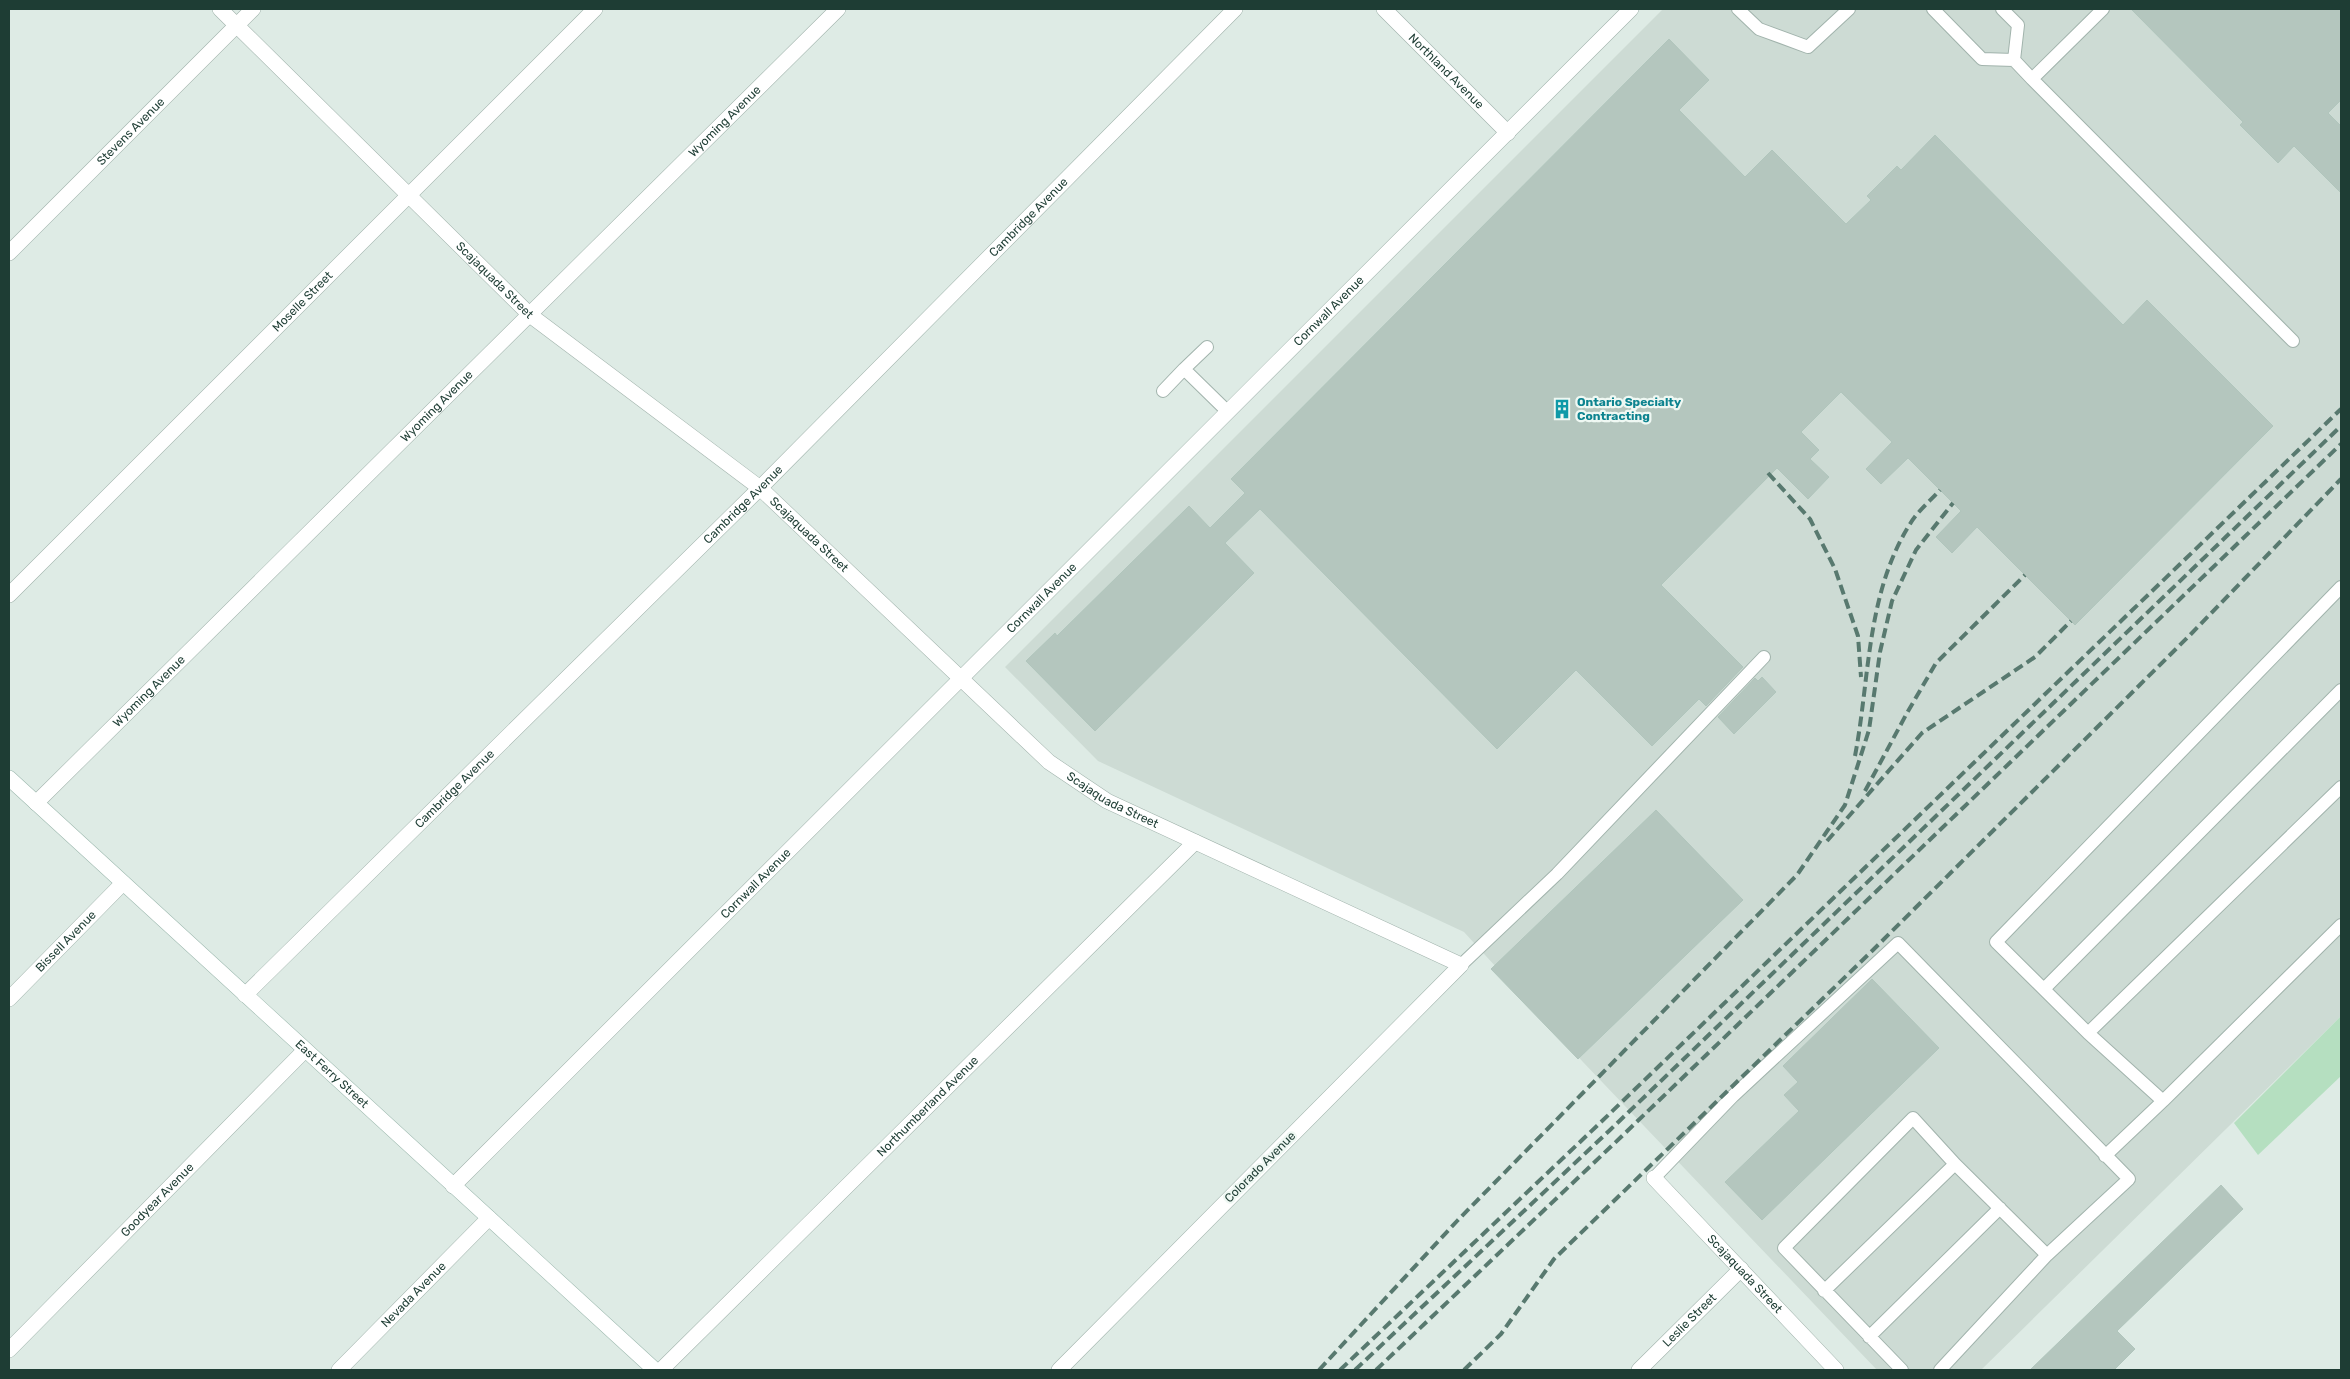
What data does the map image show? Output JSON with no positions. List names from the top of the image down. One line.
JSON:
{"streets":{"street":["Northland Avenue","Wyoming Avenue","Stevens Avenue","Cambridge Avenue","Scajaquada Street","Moselle Street","Cornwall Avenue","Bissell Avenue","East Ferry Street","Northumberland Avenue","Colorado Avenue","Goodyear Avenue","Nevada Avenue","Leslie Street"]},"crossings":[["Northland Avenue","Cornwall Avenue"],["Wyoming Avenue","Scajaquada Street"],["Wyoming Avenue","East Ferry Street"],["Stevens Avenue","Scajaquada Street"],["Cambridge Avenue","Scajaquada Street"],["Cambridge Avenue","East Ferry Street"],["Scajaquada Street","Moselle Street"],["Scajaquada Street","Cornwall Avenue"],["Scajaquada Street","Northumberland Avenue"],["Scajaquada Street","Colorado Avenue"],["Scajaquada Street","Leslie Street"],["Cornwall Avenue","East Ferry Street"],["Bissell Avenue","East Ferry Street"],["East Ferry Street","Goodyear Avenue"],["East Ferry Street","Nevada Avenue"]],"places":{"building":["Ontario Specialty Contracting"]}}
